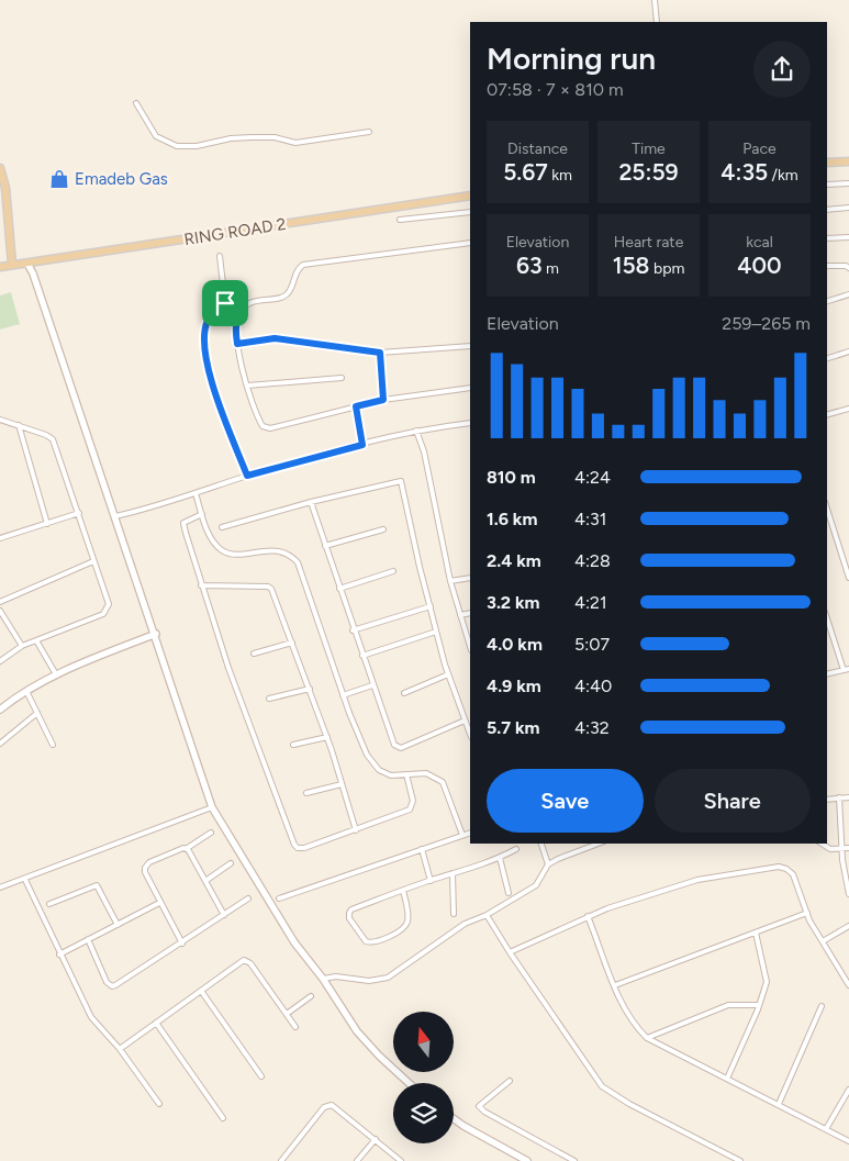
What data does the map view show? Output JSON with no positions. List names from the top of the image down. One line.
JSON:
{"streets":{"main road":["RING ROAD 2"]},"places":{"shop":["Emadeb Gas"]},"north":"top","page":{"heading":["Morning run","07:58 · 7 × 810 m"],"stats":[["Distance","5.67 km"],["Time","25:59"],["Pace","4:35 /km"],["Elevation","63 m"],["Heart rate","158 bpm"],["kcal","400"]],"chart":["Elevation","259–265 m"],"list":[{"name":"810 m","note":"4:24"},{"name":"1.6 km","note":"4:31"},{"name":"2.4 km","note":"4:28"},{"name":"3.2 km","note":"4:21"},{"name":"4.0 km","note":"5:07"},{"name":"4.9 km","note":"4:40"},{"name":"5.7 km","note":"4:32"}],"buttons":["Save","Share"]}}
